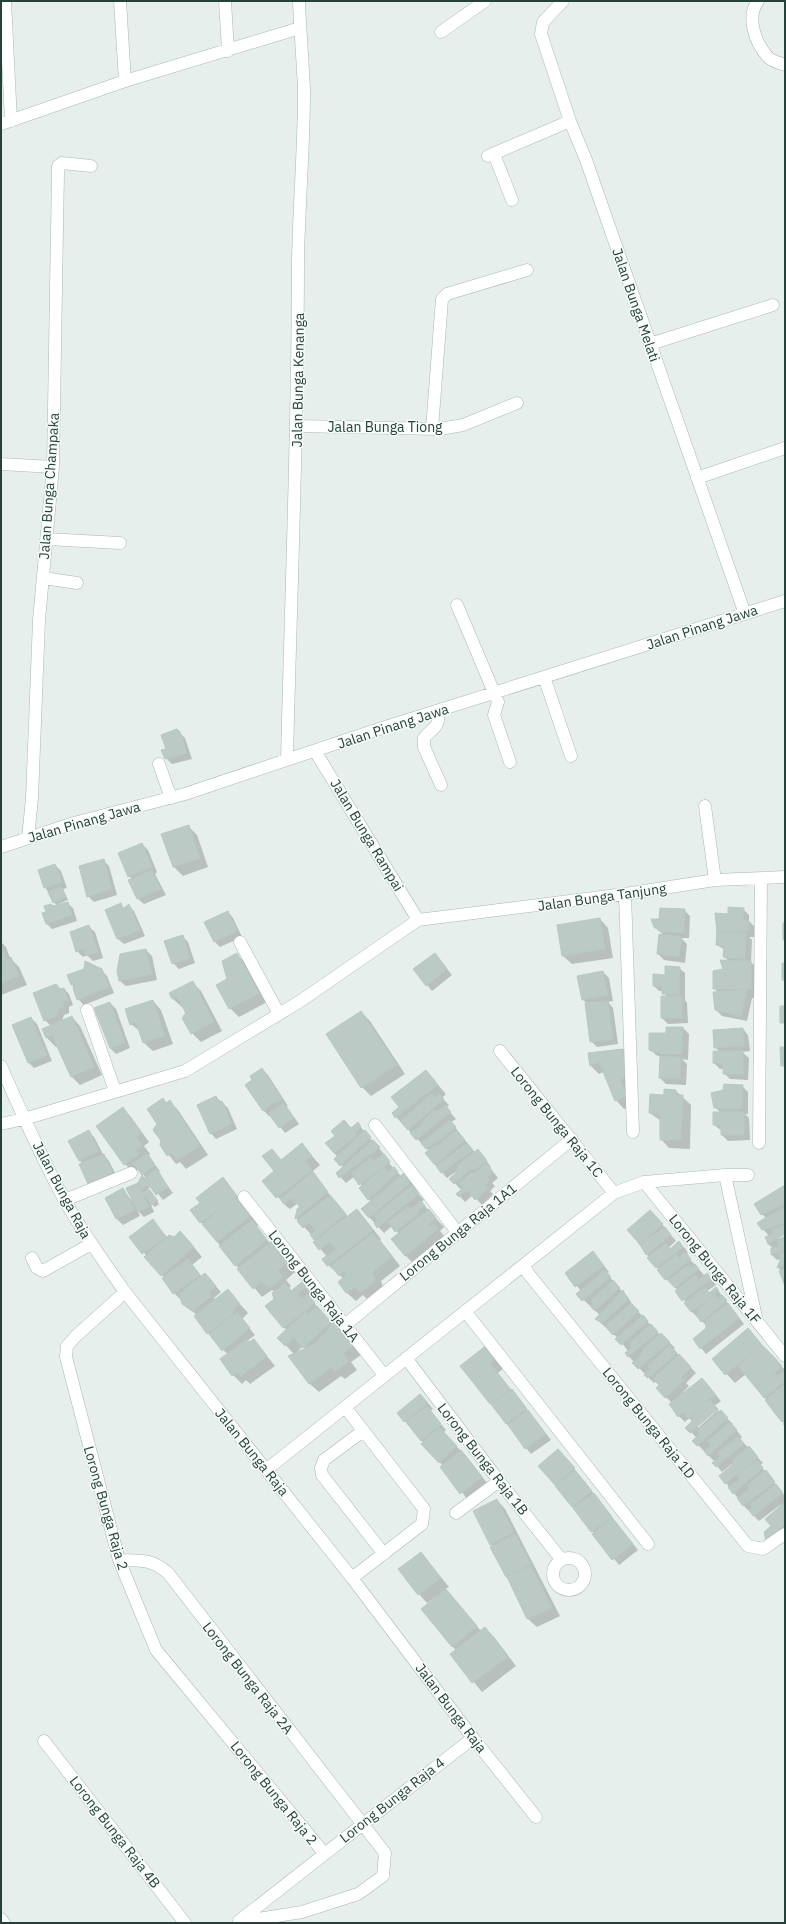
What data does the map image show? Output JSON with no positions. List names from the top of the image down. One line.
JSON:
{"streets":{"street":["Jalan Bunga Melati","Jalan Bunga Kenanga","Jalan Bunga Tiong","Jalan Bunga Champaka","Jalan Pinang Jawa","Jalan Bunga Rampai","Jalan Bunga Tanjung","Lorong Bunga Raja 1C","Jalan Bunga Raja","Lorong Bunga Raja 1A1","Lorong Bunga Raja 1F","Lorong Bunga Raja 1A","Lorong Bunga Raja 1D","Lorong Bunga Raja 1B","Lorong Bunga Raja 2","Lorong Bunga Raja 2A","Lorong Bunga Raja 4","Lorong Bunga Raja 4B"]},"crossings":[["Jalan Bunga Melati","Jalan Pinang Jawa"],["Jalan Bunga Kenanga","Jalan Bunga Tiong"],["Jalan Bunga Kenanga","Jalan Pinang Jawa"],["Jalan Bunga Champaka","Jalan Pinang Jawa"],["Jalan Pinang Jawa","Jalan Bunga Rampai"],["Jalan Bunga Rampai","Jalan Bunga Tanjung"],["Lorong Bunga Raja 1C","Lorong Bunga Raja 1A1"],["Jalan Bunga Raja","Lorong Bunga Raja 2"],["Jalan Bunga Raja","Lorong Bunga Raja 4"],["Lorong Bunga Raja 1A1","Lorong Bunga Raja 1A"],["Lorong Bunga Raja 2","Lorong Bunga Raja 2A"],["Lorong Bunga Raja 2","Lorong Bunga Raja 4"],["Lorong Bunga Raja 2A","Lorong Bunga Raja 4"]]}
